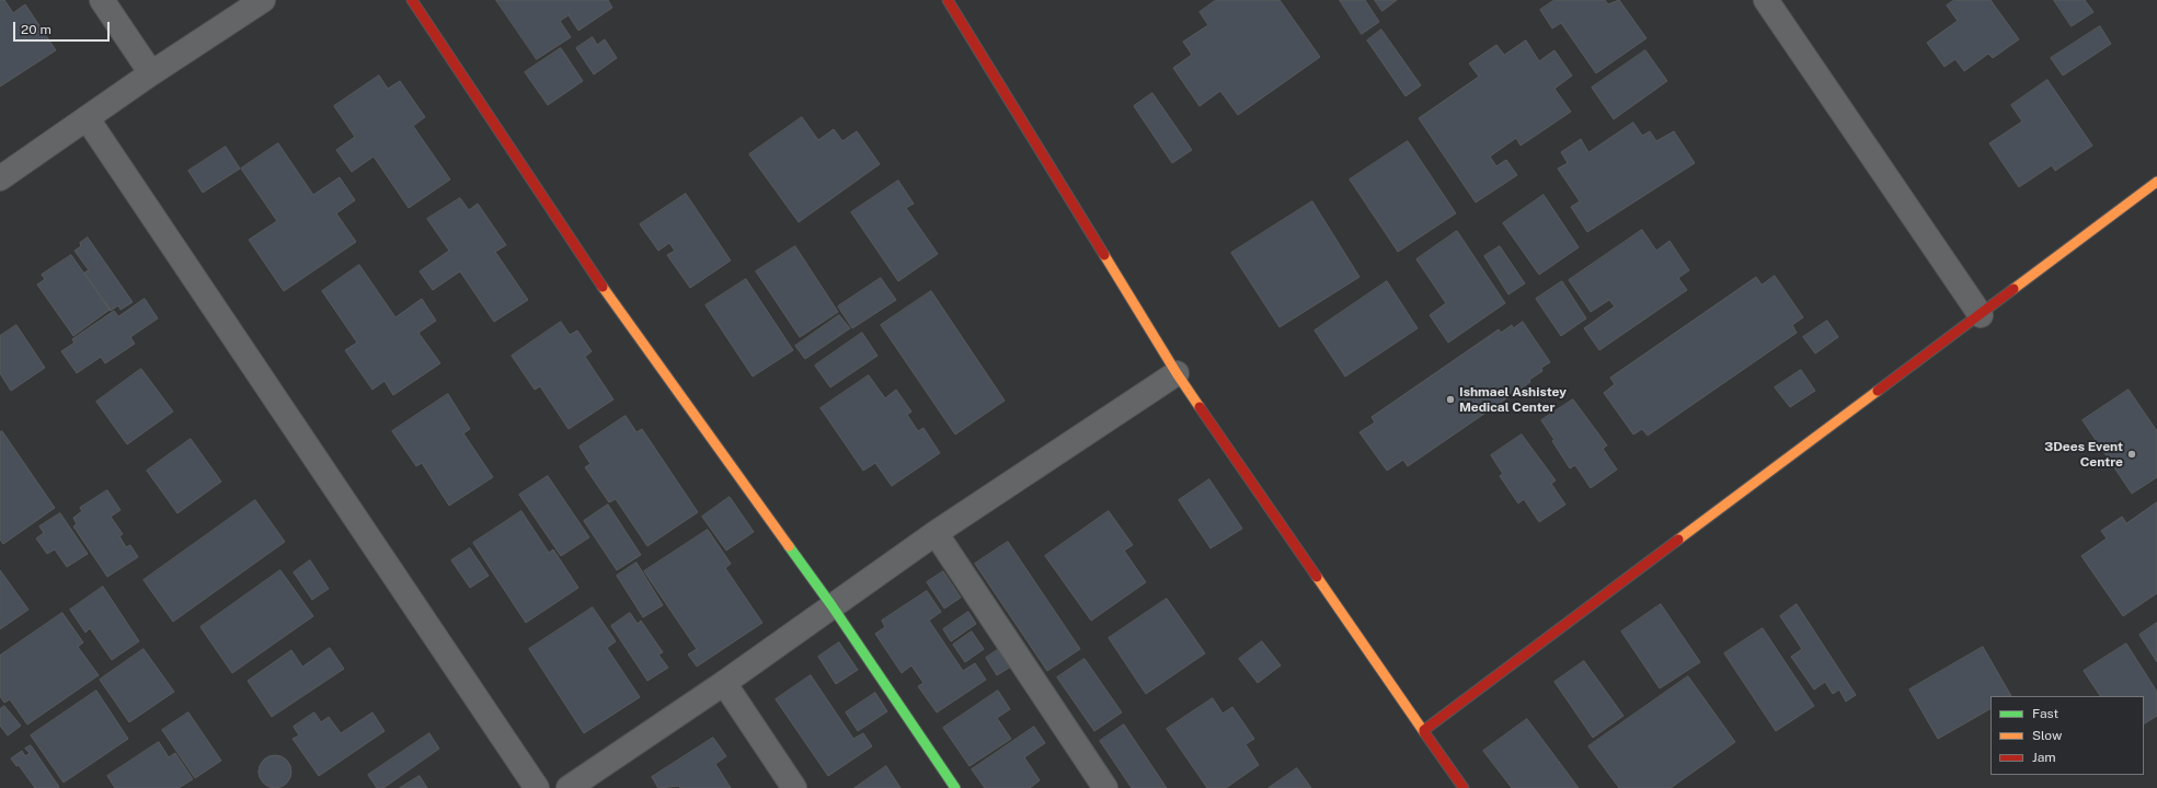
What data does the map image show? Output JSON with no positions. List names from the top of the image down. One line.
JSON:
{"places":["Ishmael Ashistey Medical Center","3Dees Event Centre"],"legend":["Fast","Slow","Jam"],"scale_bar":"20 m"}
